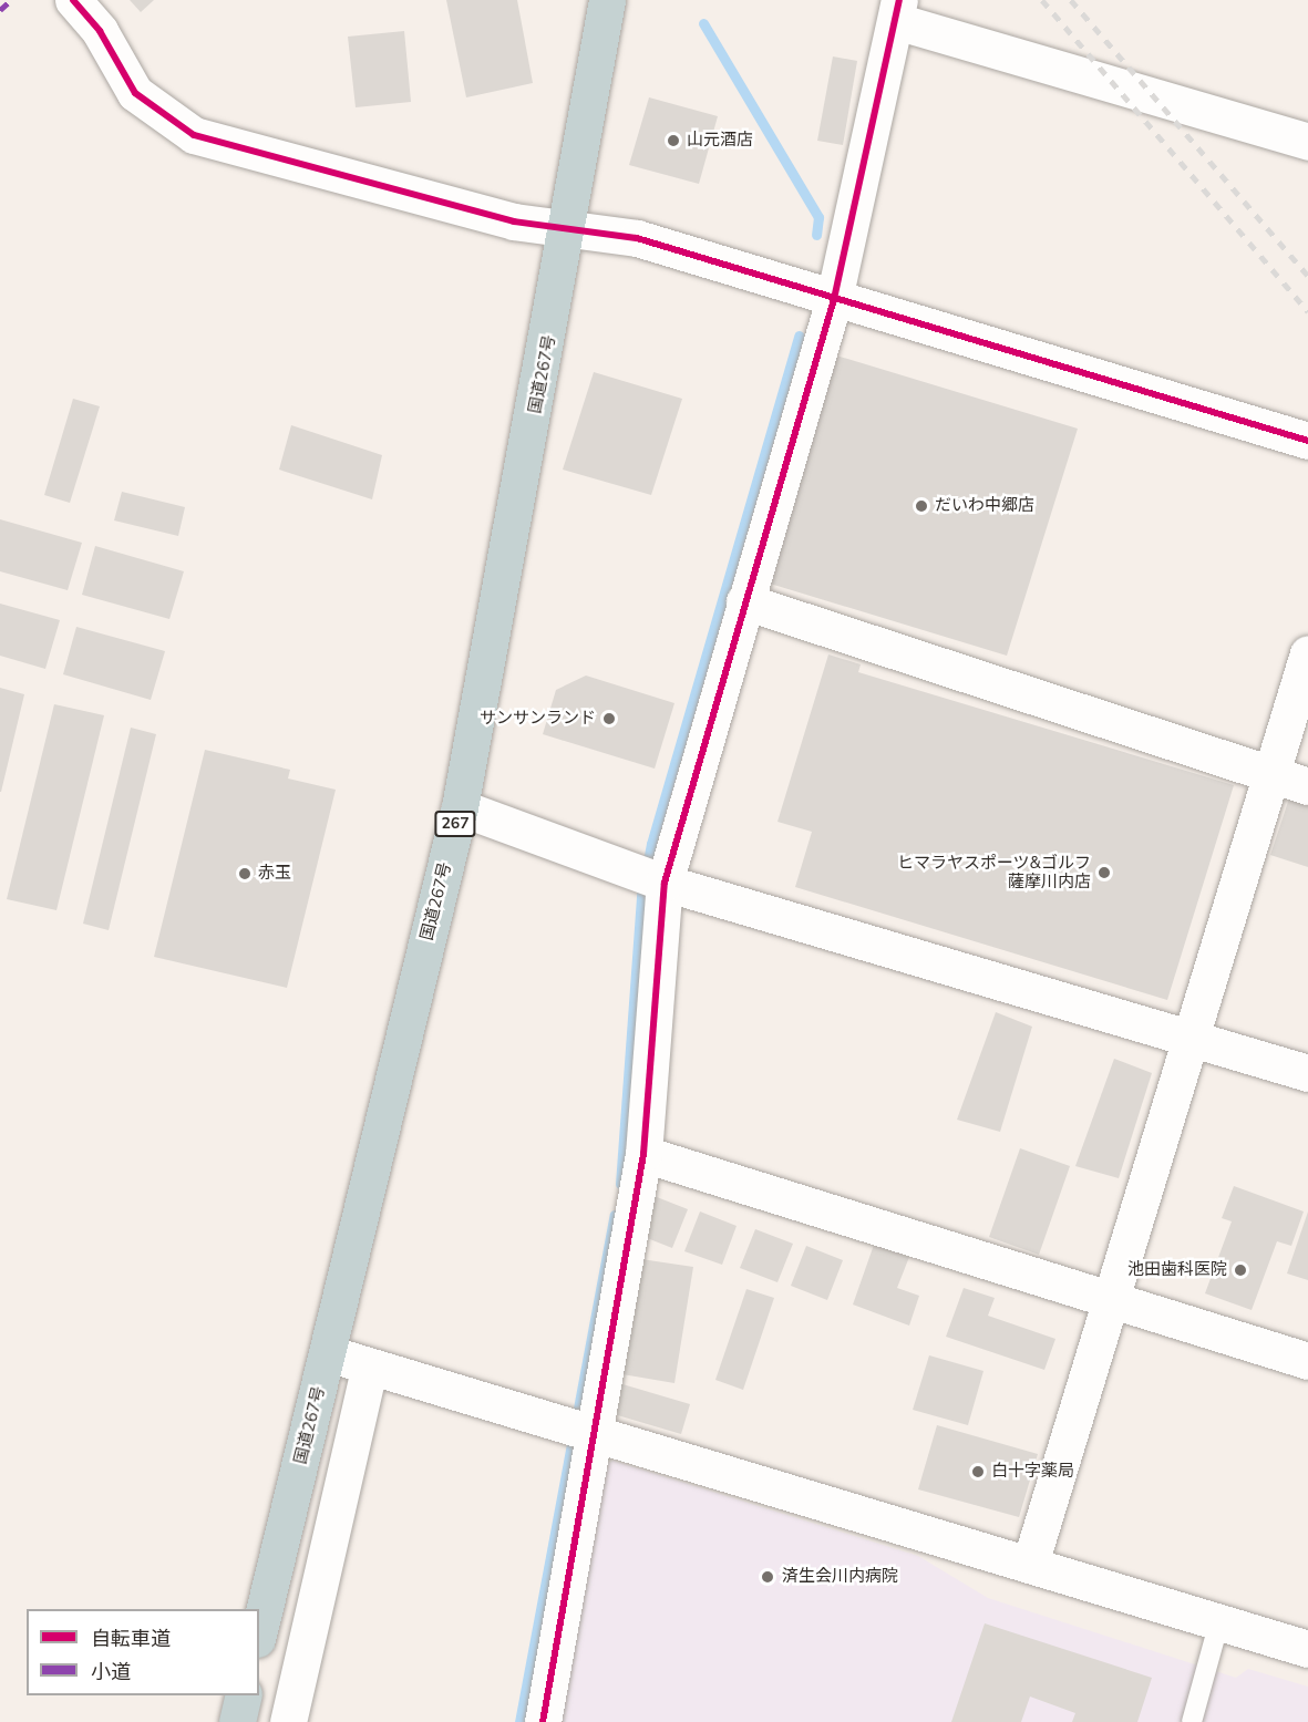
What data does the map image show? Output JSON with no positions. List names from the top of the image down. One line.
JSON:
{"streets":{"highway":["国道267号","267"]},"places":["山元酒店","だいわ中郷店","サンサンランド","ヒマラヤスポーツ&ゴルフ 薩摩川内店","赤玉","池田歯科医院","白十字薬局","済生会川内病院"],"legend":["自転車道","小道"]}
